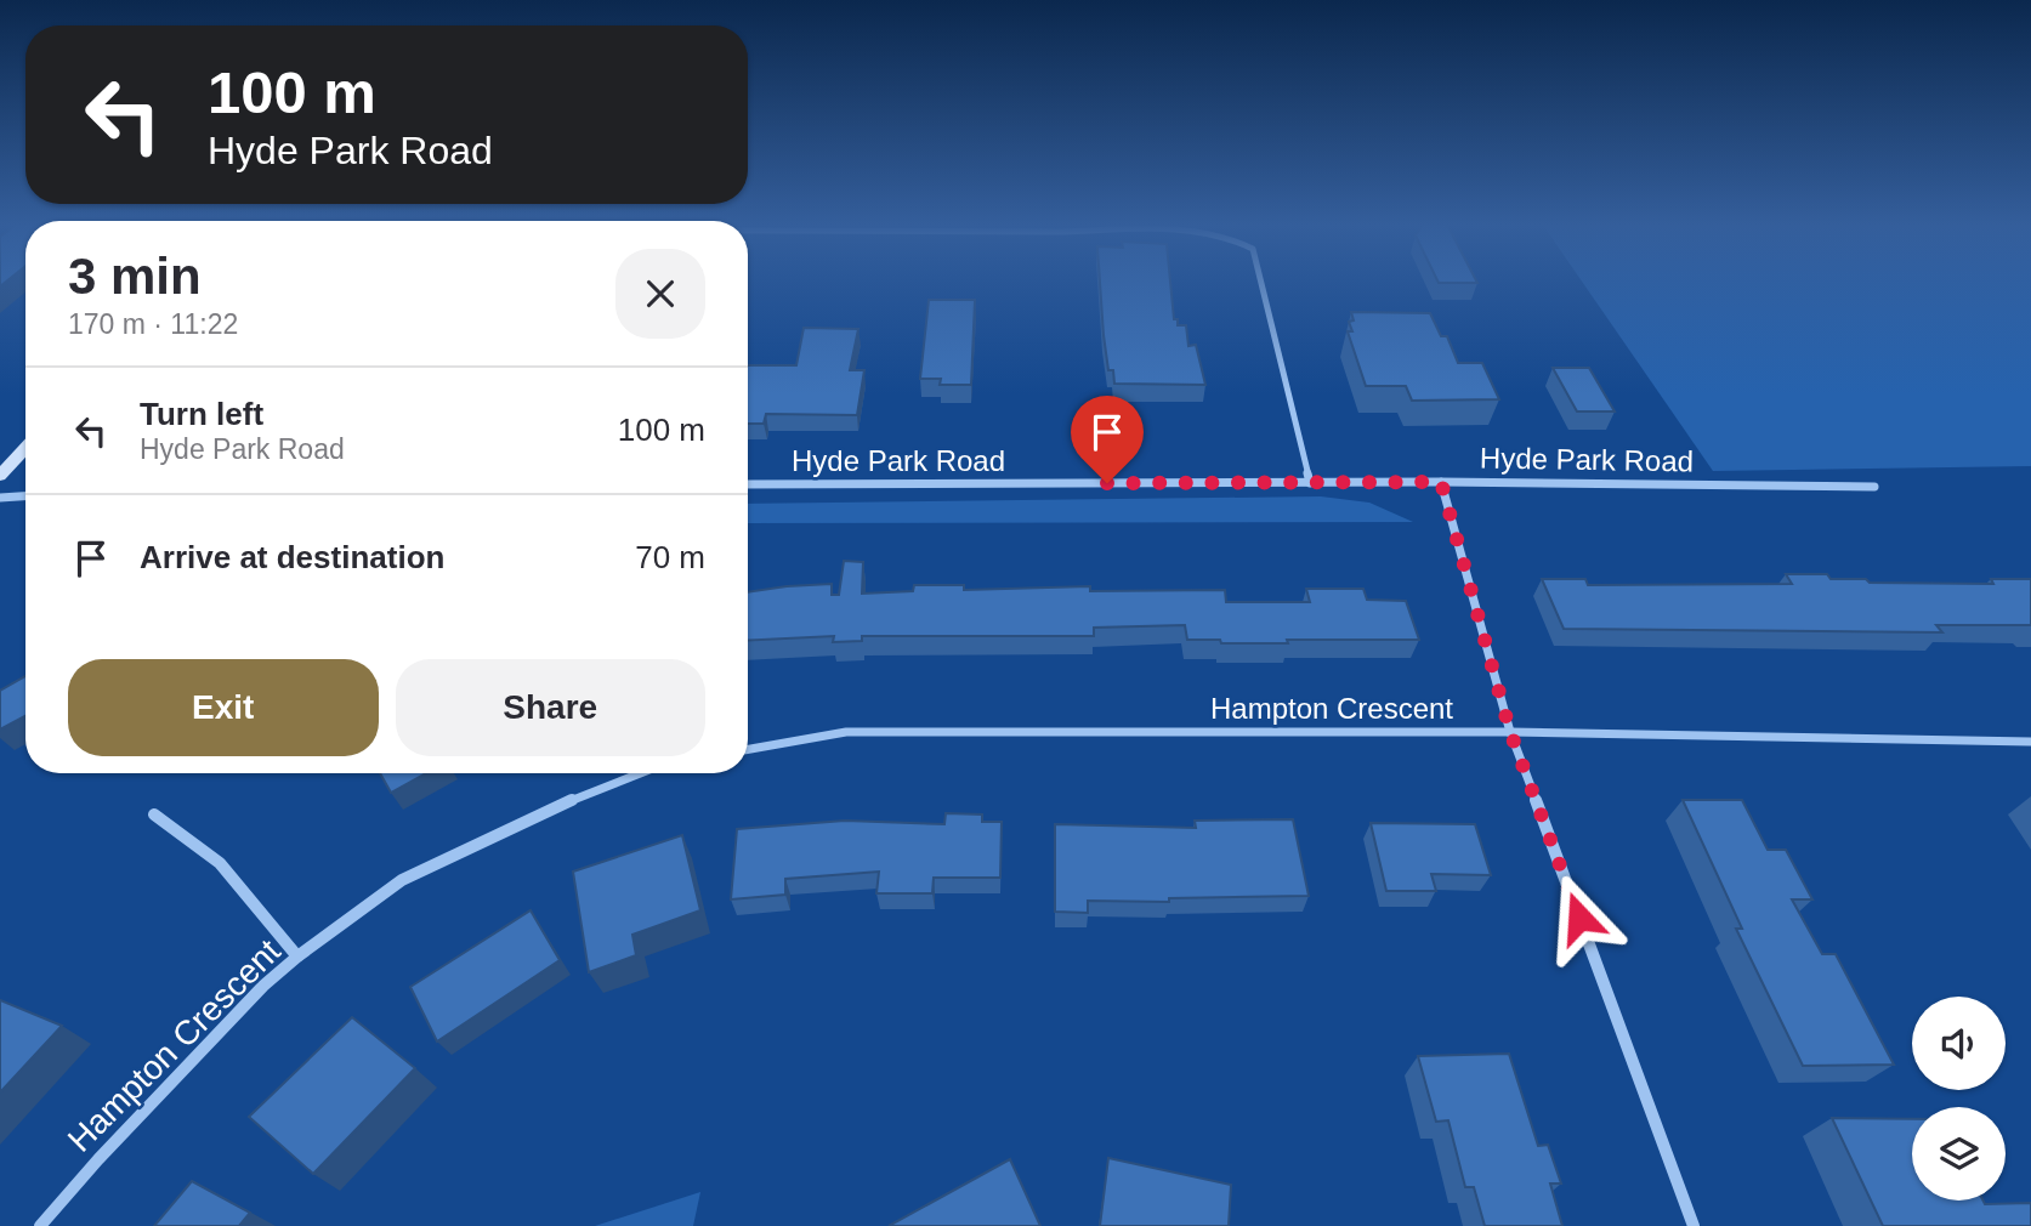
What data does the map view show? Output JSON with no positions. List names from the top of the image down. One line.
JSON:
{"streets":{"street":["Hyde Park Road","Hampton Crescent"]},"page":{"turn":["100 m","Hyde Park Road"],"heading":["3 min","170 m · 11:22"],"list":[{"name":"Turn left","note":"Hyde Park Road","value":"100 m"},{"name":"Arrive at destination","value":"70 m"}],"buttons":["Exit","Share"]}}
